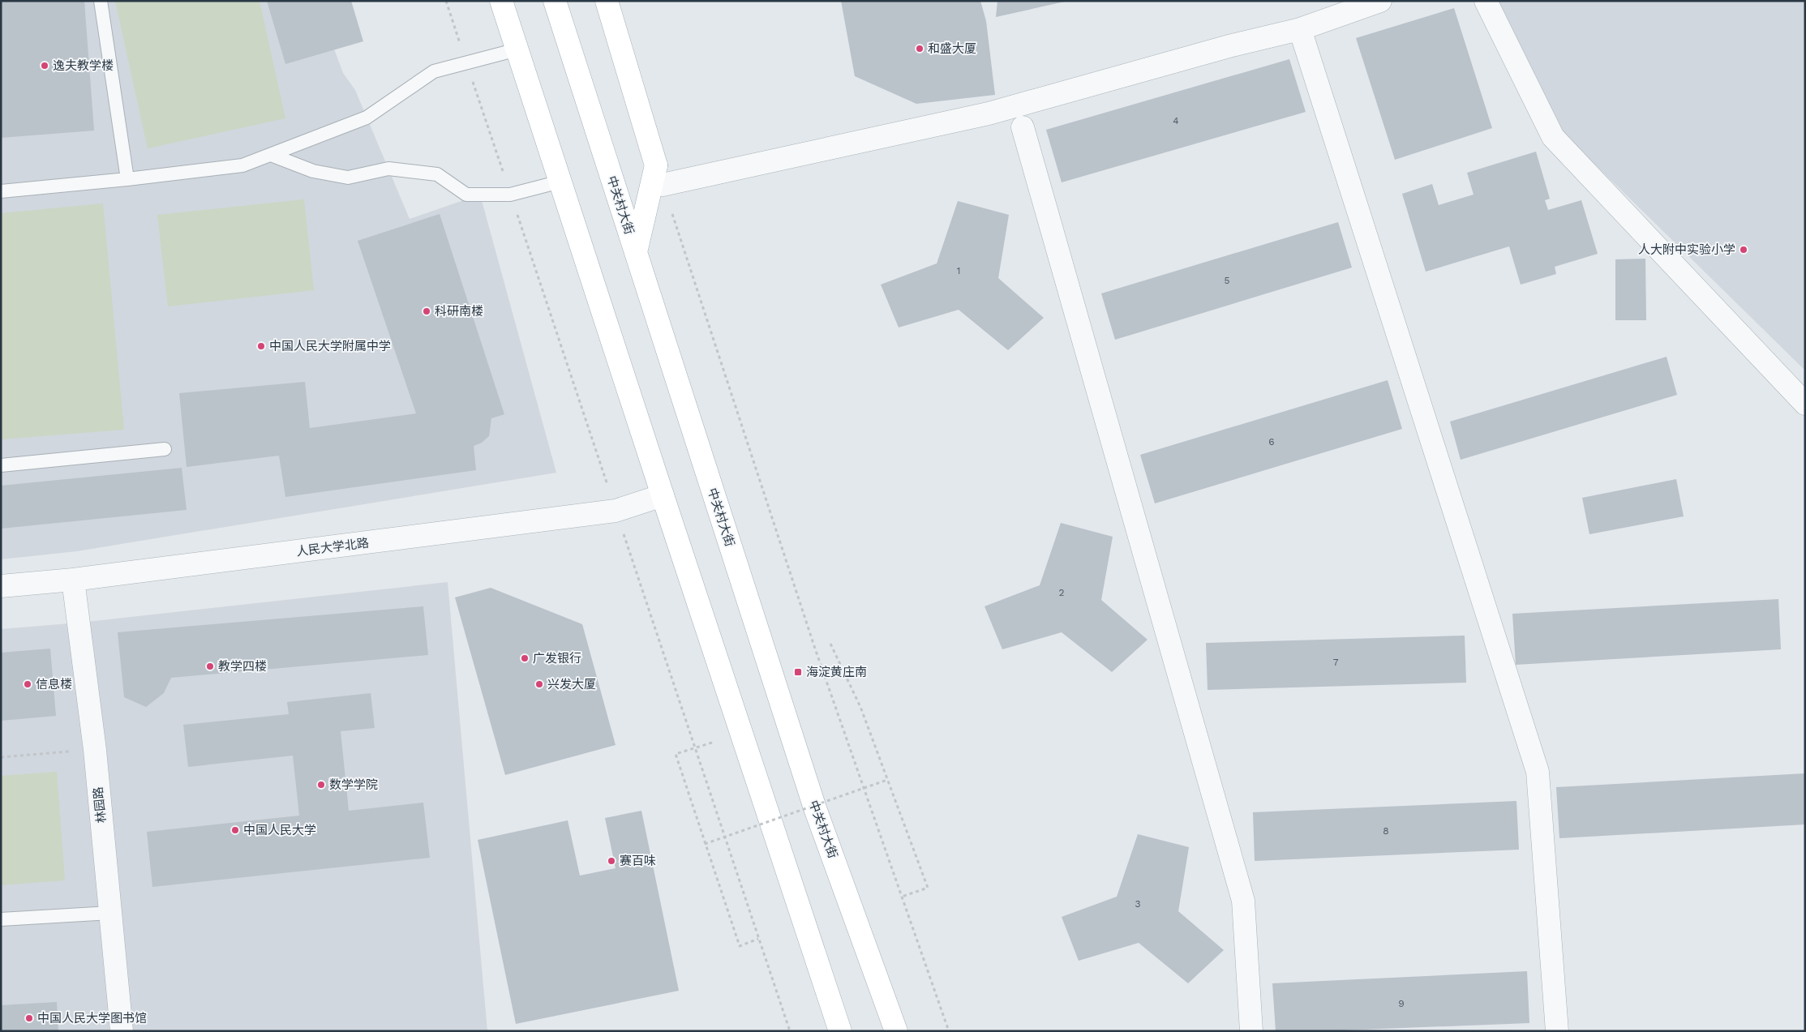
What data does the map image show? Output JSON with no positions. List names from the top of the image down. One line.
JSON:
{"streets":{"main road":["中关村大街"],"street":["人民大学北路","林园路"]},"crossings":[["人民大学北路","林园路"]],"places":{"other":["和盛大厦","逸夫教学楼","人大附中实验小学","科研南楼","中国人民大学附属中学","广发银行","教学四楼","信息楼","兴发大厦","数学学院","中国人民大学","赛百味","中国人民大学图书馆"],"transit":["海淀黄庄南"]},"house_numbers":["4","1","5","6","2","7","8","3","9"]}
